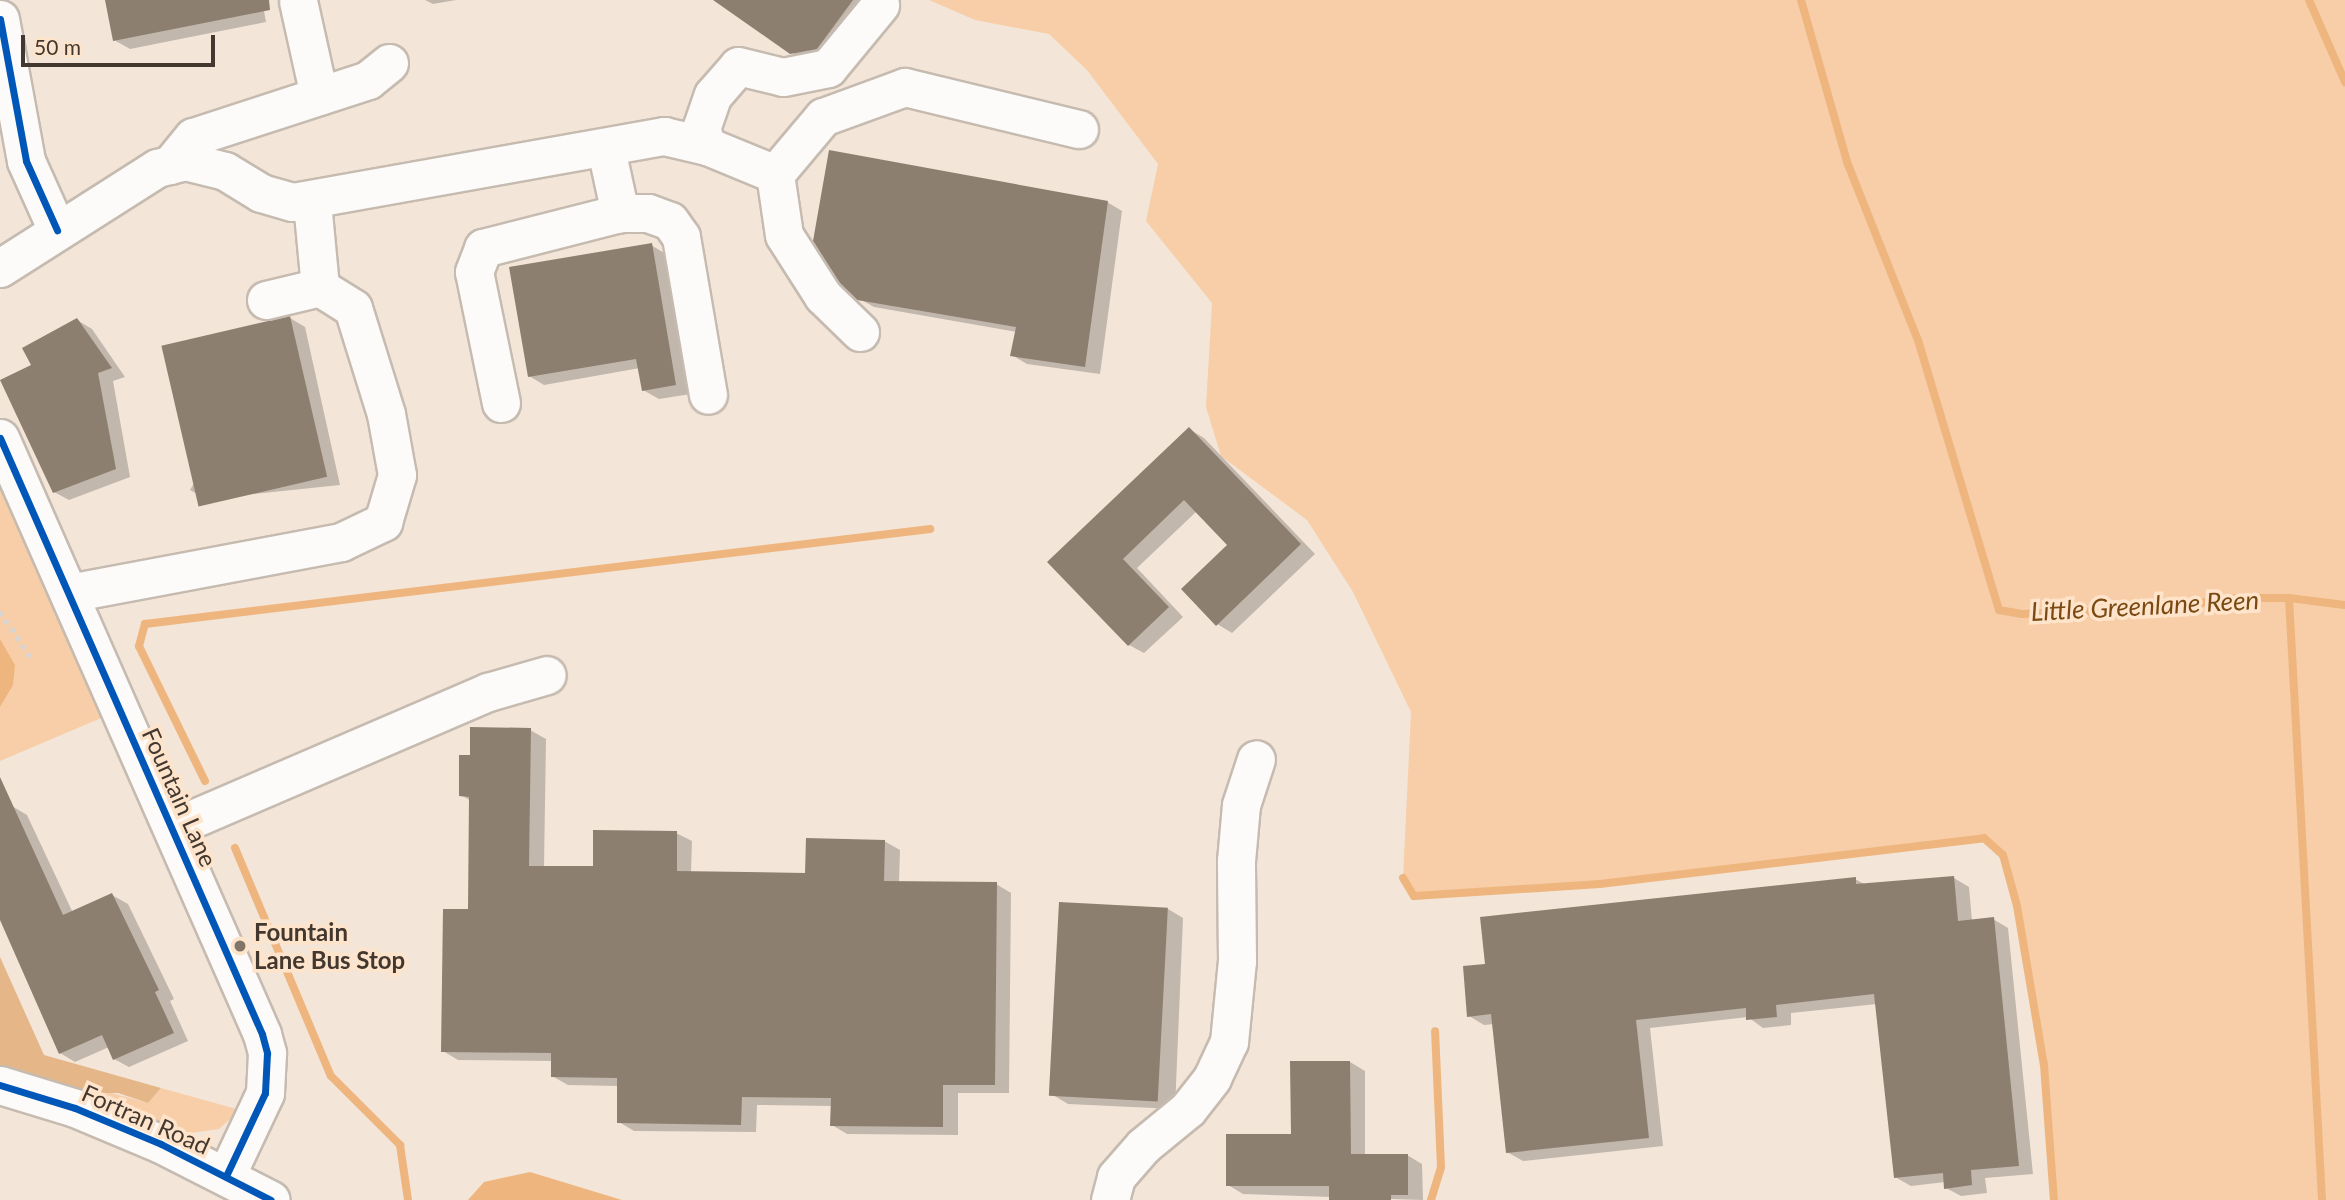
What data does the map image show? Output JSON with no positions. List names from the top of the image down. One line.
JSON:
{"streets":{"street":["Fountain Lane","Fortran Road"]},"crossings":[["Fountain Lane","Fortran Road"]],"water":["Little Greenlane Reen"],"places":["Fountain Lane Bus Stop"],"scale_bar":"50 m"}
